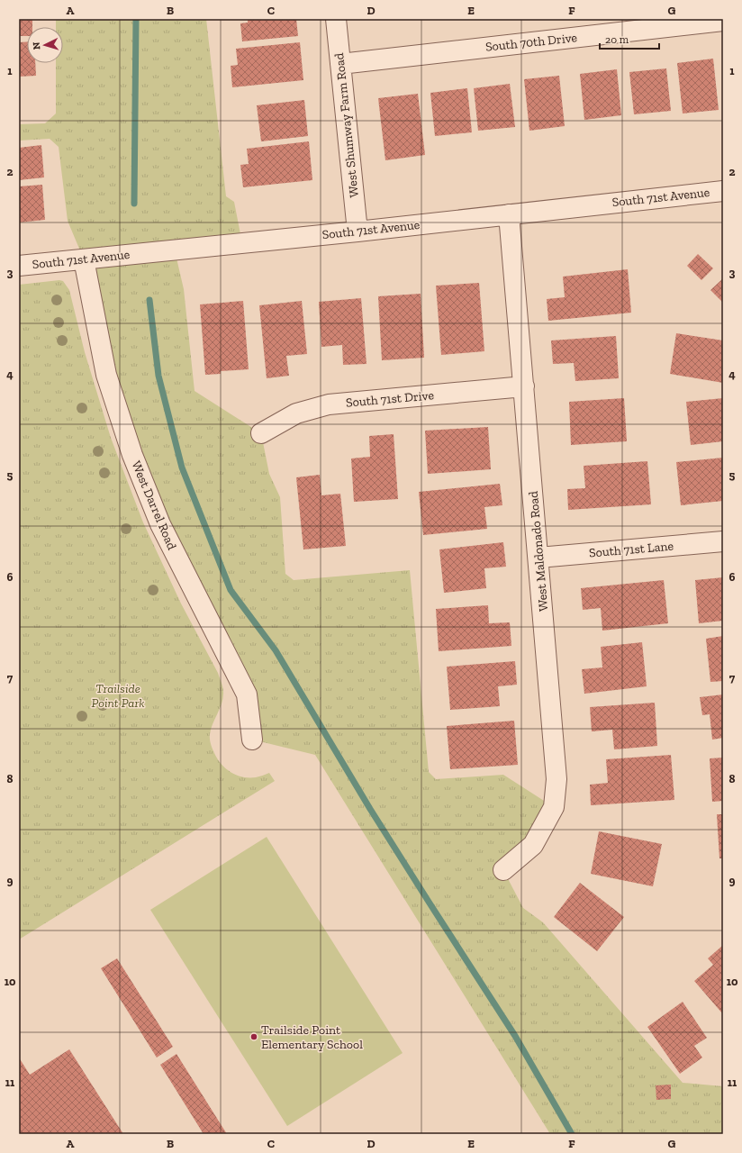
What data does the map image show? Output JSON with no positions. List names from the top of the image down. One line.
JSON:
{"streets":{"street":["South 70th Drive","West Shumway Farm Road","South 71st Avenue","South 71st Drive","West Darrel Road","South 71st Lane","West Maldonado Road"]},"crossings":[["South 70th Drive","West Shumway Farm Road"],["West Shumway Farm Road","South 71st Avenue"],["South 71st Avenue","West Darrel Road"],["South 71st Avenue","West Maldonado Road"],["South 71st Drive","West Maldonado Road"],["South 71st Lane","West Maldonado Road"]],"parks":["Trailside Point Park"],"places":["Trailside Point Elementary School"],"scale_bar":"20 m","north":"left","grid":{"columns":["A","B","C","D","E","F","G"],"rows":["1","2","3","4","5","6","7","8","9","10","11"]}}
